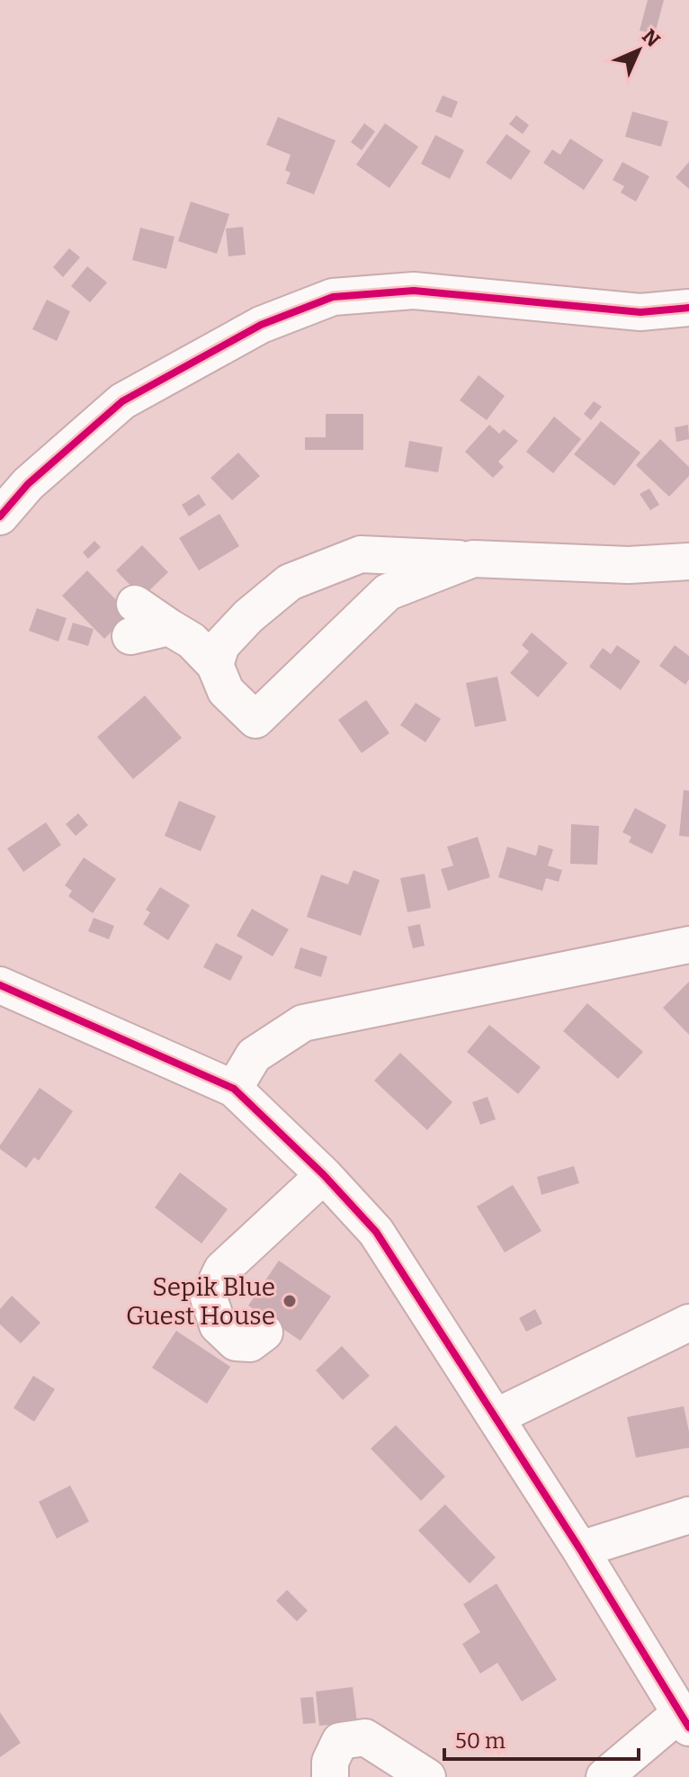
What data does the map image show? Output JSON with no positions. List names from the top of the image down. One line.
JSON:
{"places":["Sepik Blue Guest House"],"scale_bar":"50 m","north":"top right"}
